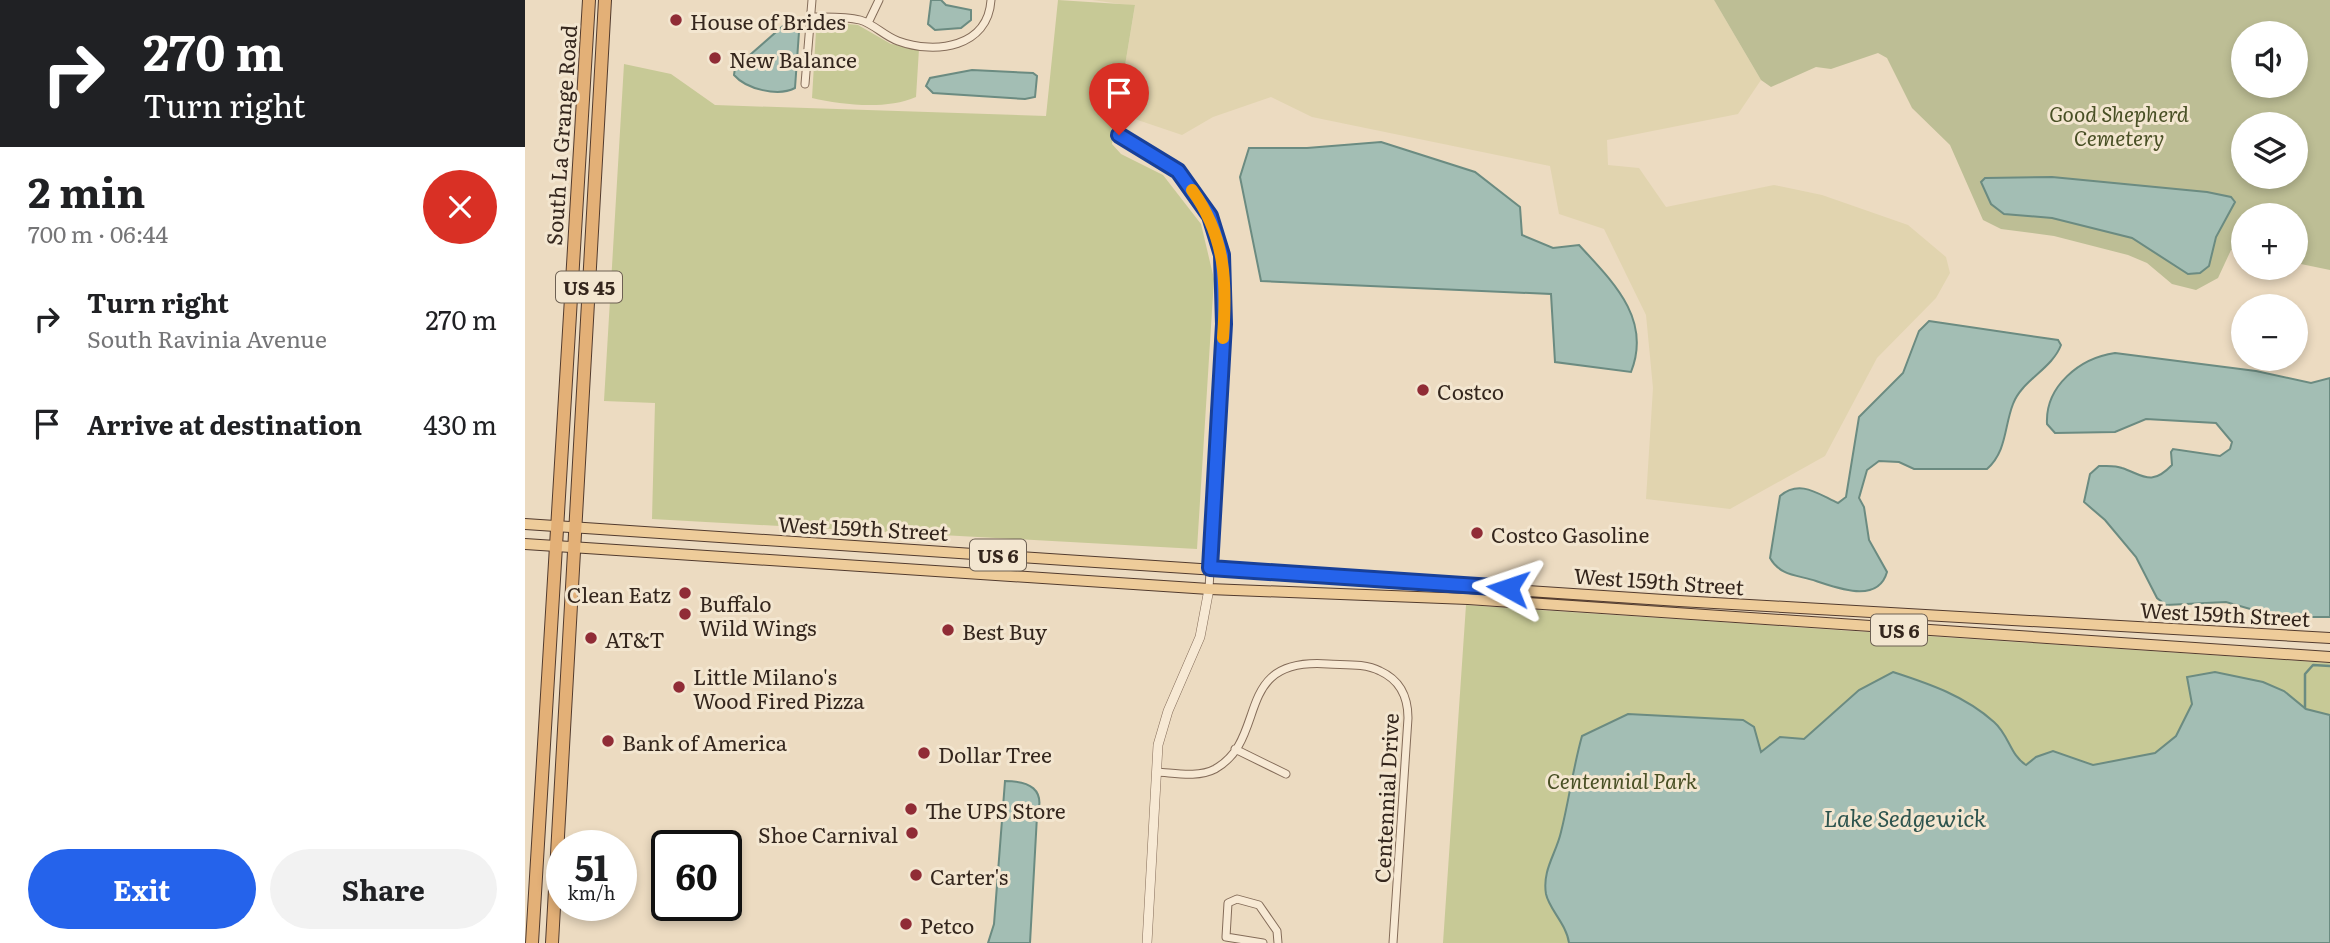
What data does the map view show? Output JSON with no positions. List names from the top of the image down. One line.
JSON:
{"streets":{"highway":["South La Grange Road","US 45"],"main road":["West 159th Street","US 6"],"street":["Centennial Drive"]},"crossings":[["South La Grange Road","West 159th Street"]],"water":["Lake Sedgewick"],"parks":["Good Shepherd Cemetery","Centennial Park"],"places":["House of Brides","New Balance","Costco","Costco Gasoline","Clean Eatz","Buffalo Wild Wings","Best Buy","AT&T","Little Milano's Wood Fired Pizza","Bank of America","Dollar Tree","The UPS Store","Shoe Carnival","Carter's","Petco"],"page":{"turn":["270 m","Turn right"],"map_buttons":["+","−"],"heading":["2 min","700 m · 06:44"],"list":[{"name":"Turn right","note":"South Ravinia Avenue","value":"270 m"},{"name":"Arrive at destination","value":"430 m"}],"speed":"51 km/h","limit":"60","buttons":["Exit","Share"]}}
